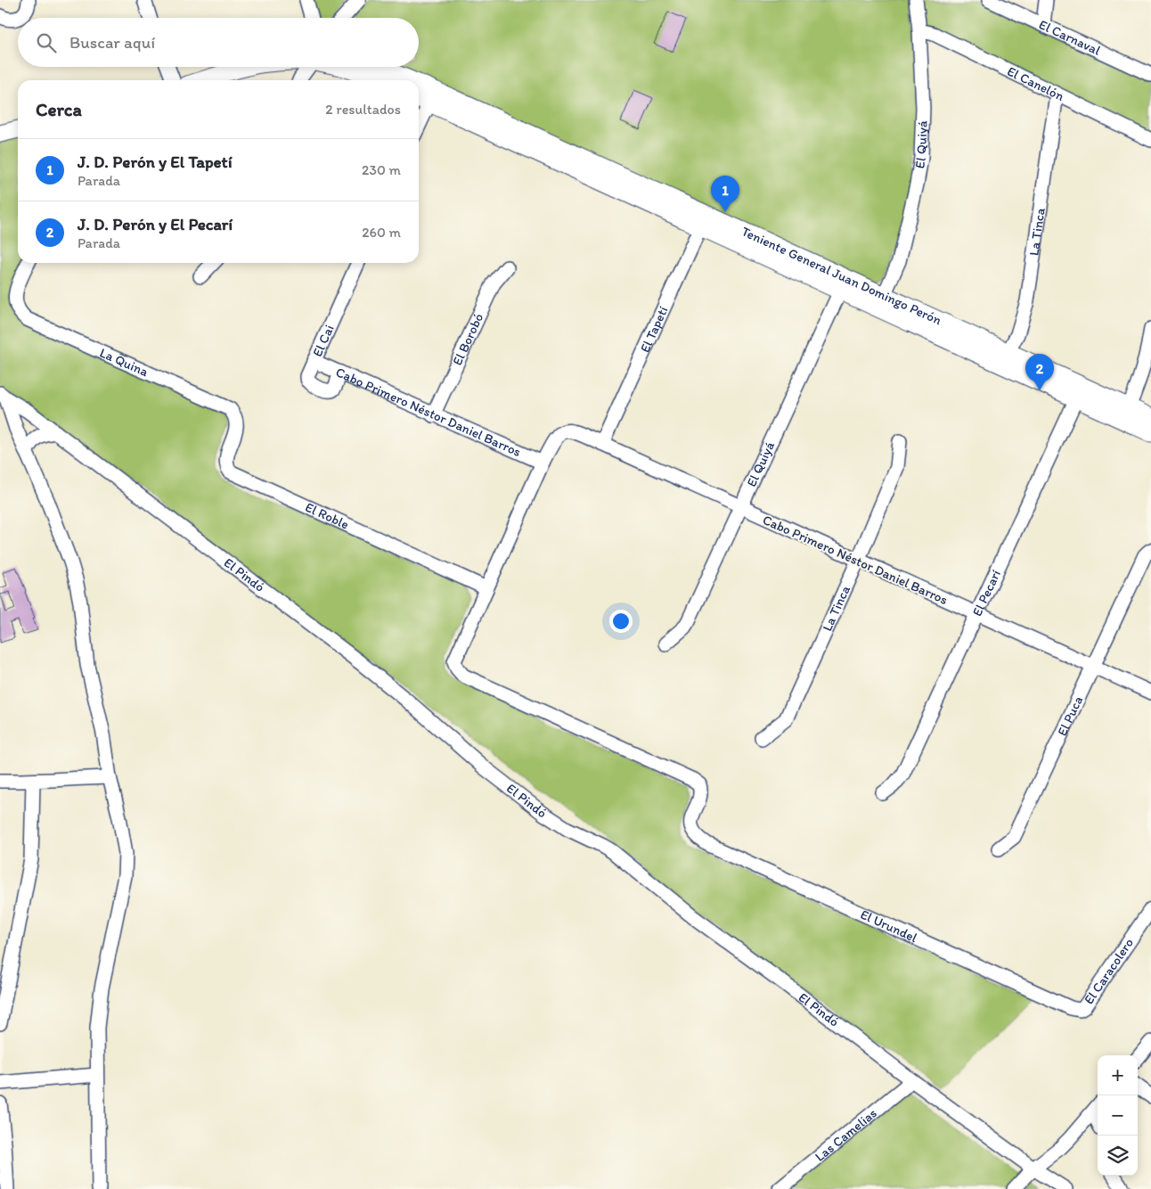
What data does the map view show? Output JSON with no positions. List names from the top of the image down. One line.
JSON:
{"streets":{"main road":["Teniente General Juan Domingo Perón"],"street":["El Carnaval","El Canelón","El Quiyá","La Tinca","El Tapetí","El Borobó","El Cai","La Quina","Cabo Primero Néstor Daniel Barros","El Roble","El Pindó","El Pecarí","El Puca","El Urundel","El Caracolero","Las Camelias"]},"crossings":[["El Canelón","El Quiyá"],["El Canelón","La Tinca"],["El Quiyá","Teniente General Juan Domingo Perón"],["El Quiyá","Cabo Primero Néstor Daniel Barros"],["La Tinca","Teniente General Juan Domingo Perón"],["La Tinca","Cabo Primero Néstor Daniel Barros"],["Teniente General Juan Domingo Perón","El Tapetí"],["Teniente General Juan Domingo Perón","El Pecarí"],["El Tapetí","Cabo Primero Néstor Daniel Barros"],["El Borobó","Cabo Primero Néstor Daniel Barros"],["El Cai","Cabo Primero Néstor Daniel Barros"],["La Quina","El Roble"],["Cabo Primero Néstor Daniel Barros","El Pecarí"],["Cabo Primero Néstor Daniel Barros","El Puca"],["El Roble","El Urundel"],["El Pindó","Las Camelias"],["El Urundel","El Caracolero"]],"page":{"search":"Buscar aquí","heading":["Cerca","2 resultados"],"list":[{"mark":"1","name":"J. D. Perón y El Tapetí","note":"Parada","value":"230 m"},{"mark":"2","name":"J. D. Perón y El Pecarí","note":"Parada","value":"260 m"}],"pins":["1","2"],"map_buttons":["+","−"]}}
